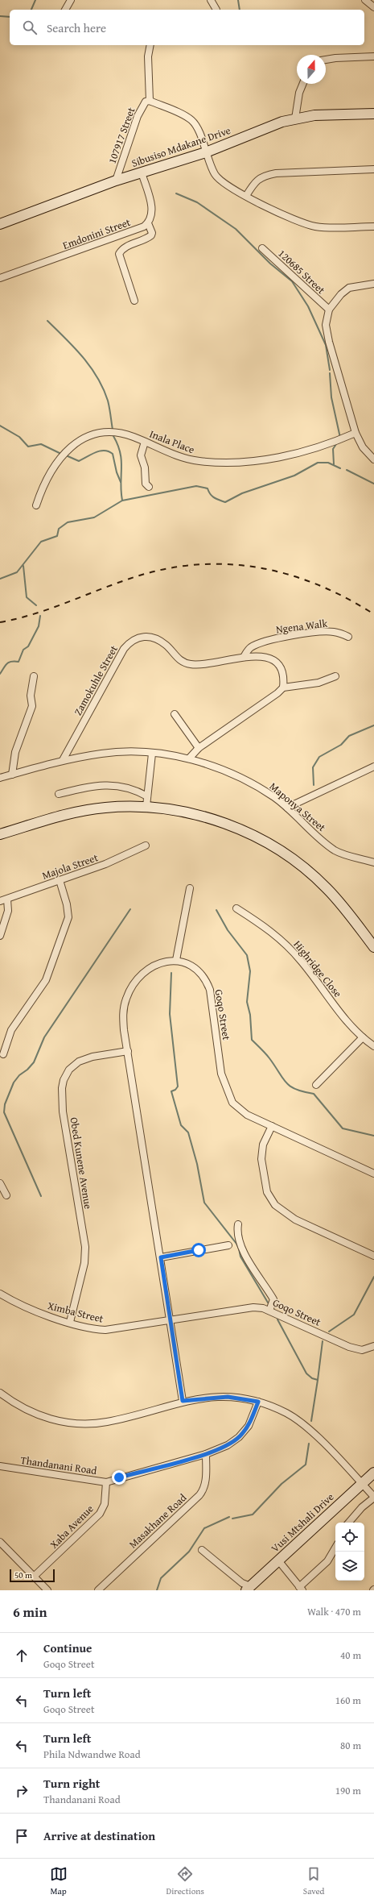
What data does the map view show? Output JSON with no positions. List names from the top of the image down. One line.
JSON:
{"streets":{"street":["107917 Street","Sibusiso Mdakane Drive","Emdonini Street","120685 Street","Inala Place","Ngena Walk","Zamokuhle Street","Maponya Street","Majola Street","Highridge Close","Goqo Street","Obed Kunene Avenue","Ximba Street","Thandanani Road","Masakhane Road","Vusi Mtshali Drive","Xaba Avenue"]},"crossings":[["107917 Street","Sibusiso Mdakane Drive"],["Ngena Walk","Zamokuhle Street"],["Zamokuhle Street","Maponya Street"],["Goqo Street","Ximba Street"],["Obed Kunene Avenue","Ximba Street"],["Thandanani Road","Masakhane Road"],["Thandanani Road","Xaba Avenue"]],"scale_bar":"50 m","north":"top","page":{"search":"Search here","scale":"50 m","heading":["6 min","Walk · 470 m"],"list":[["Continue","Goqo Street","40 m"],["Turn left","Goqo Street","160 m"],["Turn left","Phila Ndwandwe Road","80 m"],["Turn right","Thandanani Road","190 m"],"Arrive at destination"],"nav":["Map","Directions","Saved"]}}
